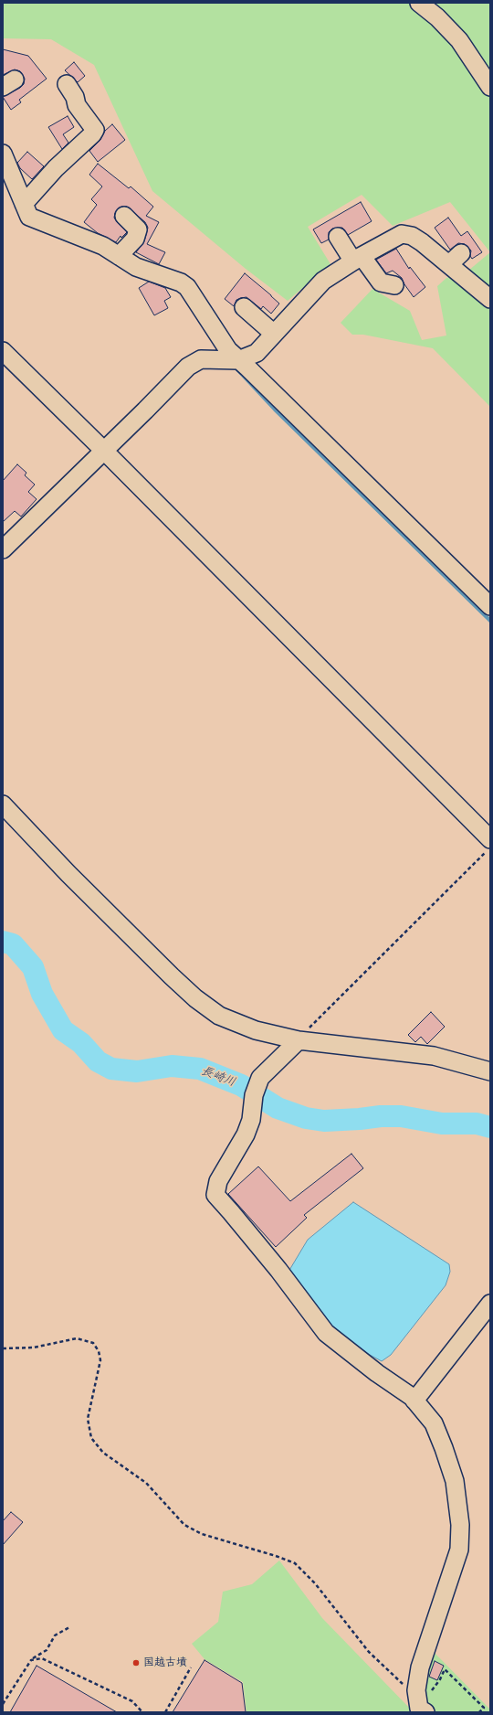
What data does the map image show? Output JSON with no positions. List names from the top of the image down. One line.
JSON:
{"water":["長崎川"],"places":["国越古墳"]}
